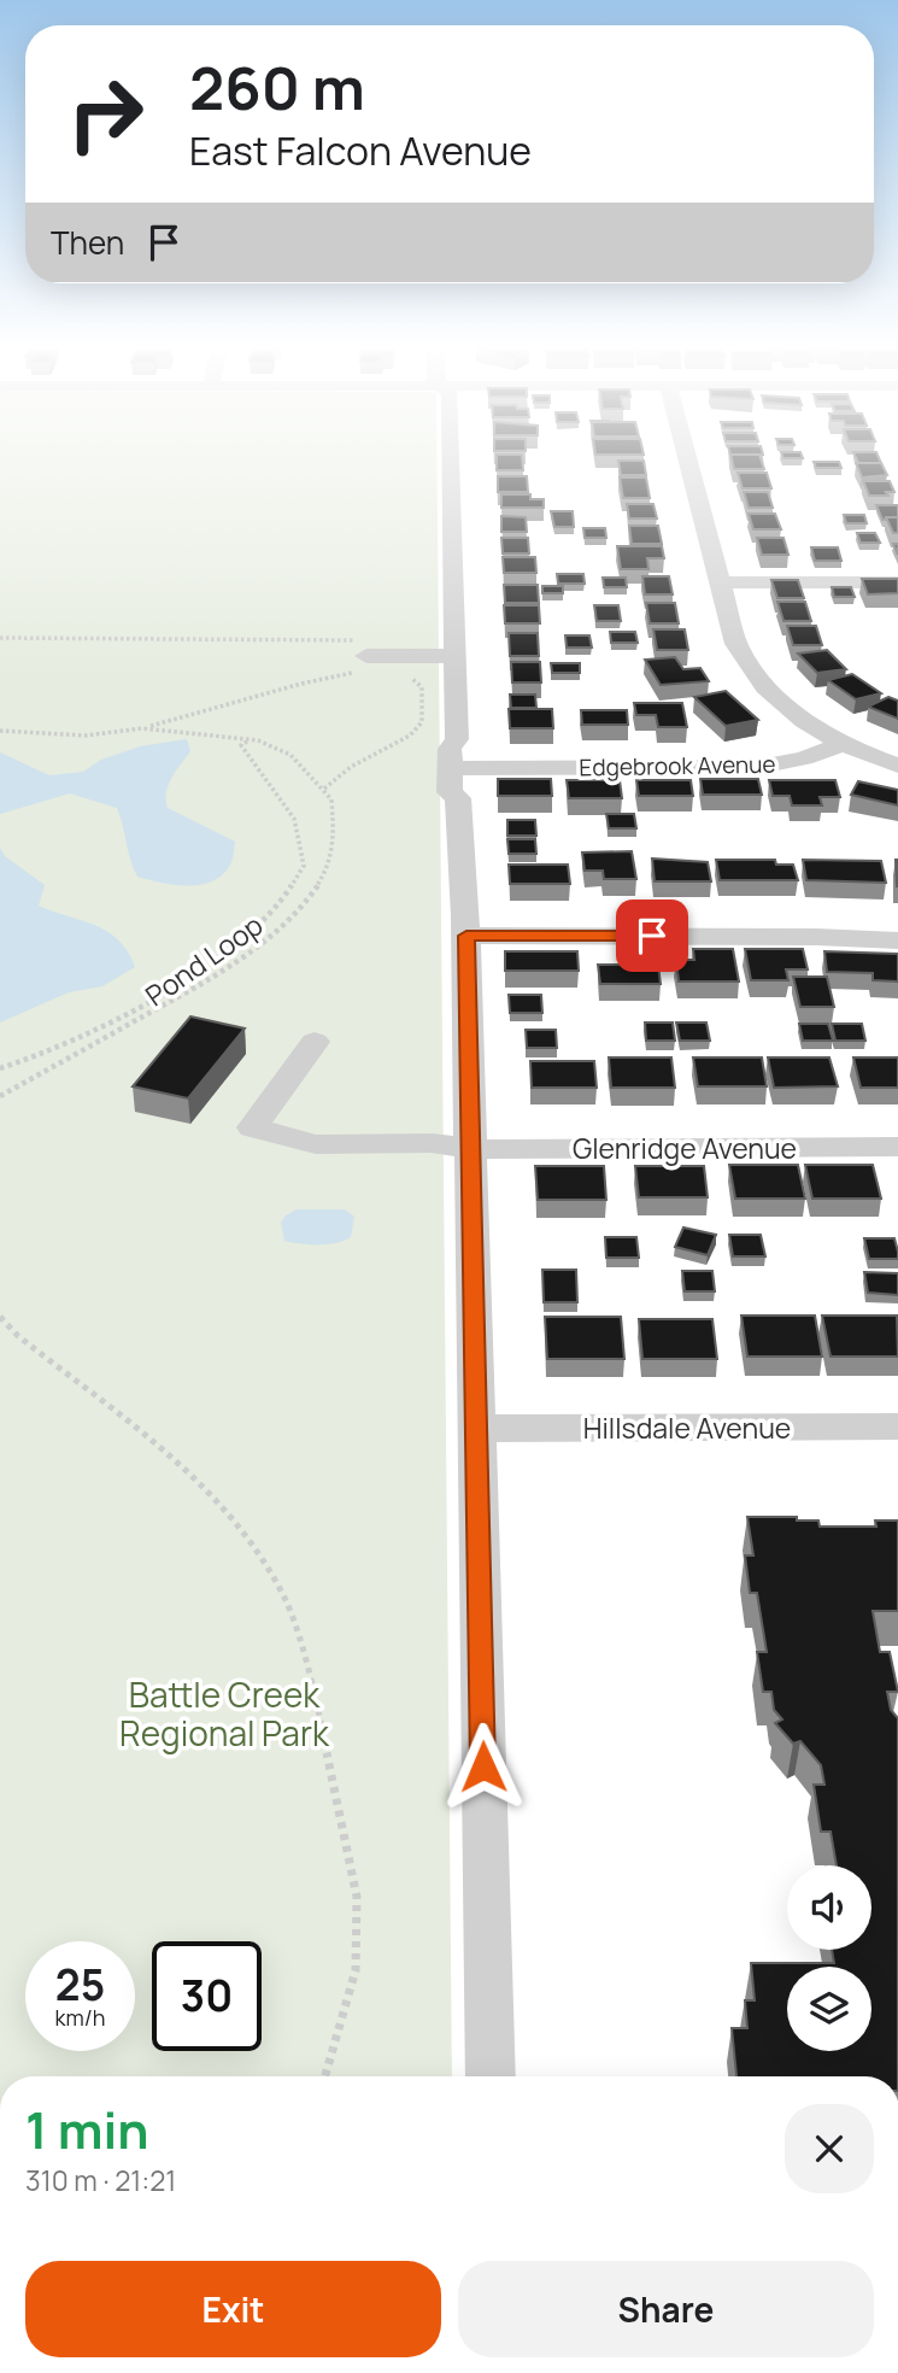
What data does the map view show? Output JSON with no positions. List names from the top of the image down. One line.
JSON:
{"streets":{"street":["Edgebrook Avenue","Glenridge Avenue","Hillsdale Avenue"],"path":["Pond Loop"]},"parks":["Battle Creek Regional Park"],"page":{"turn":["260 m","East Falcon Avenue"],"then":"Then","speed":"25 km/h","limit":"30","heading":["1 min","310 m · 21:21"],"buttons":["Exit","Share"]}}
